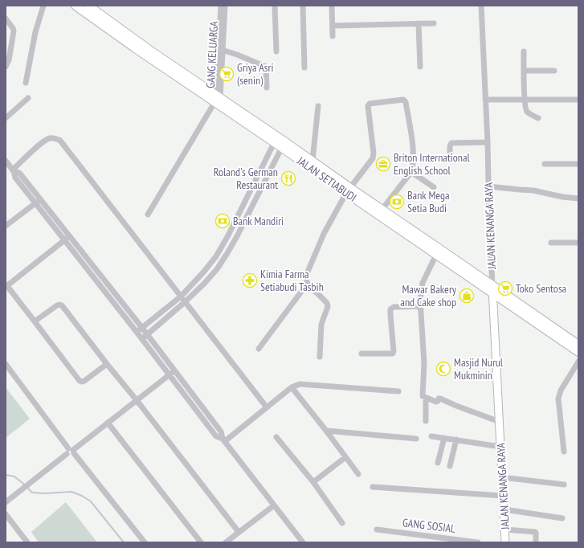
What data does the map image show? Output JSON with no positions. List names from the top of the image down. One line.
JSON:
{"streets":{"main road":["JALAN SETIABUDI"],"street":["GANG KELUARGA","JALAN KENANGA RAYA","GANG SOSIAL"]},"crossings":[["GANG KELUARGA","JALAN SETIABUDI"],["JALAN SETIABUDI","JALAN KENANGA RAYA"]],"places":{"supermarket":["Griya Asri (senin)","Toko Sentosa"],"office":["Briton International English School"],"restaurant":["Roland's German Restaurant"],"bank":["Bank Mega Setia Budi","Bank Mandiri"],"pharmacy":["Kimia Farma Setiabudi Tasbih"],"shop":["Mawar Bakery and Cake shop"],"mosque":["Masjid Nurul Mukminin"]}}
